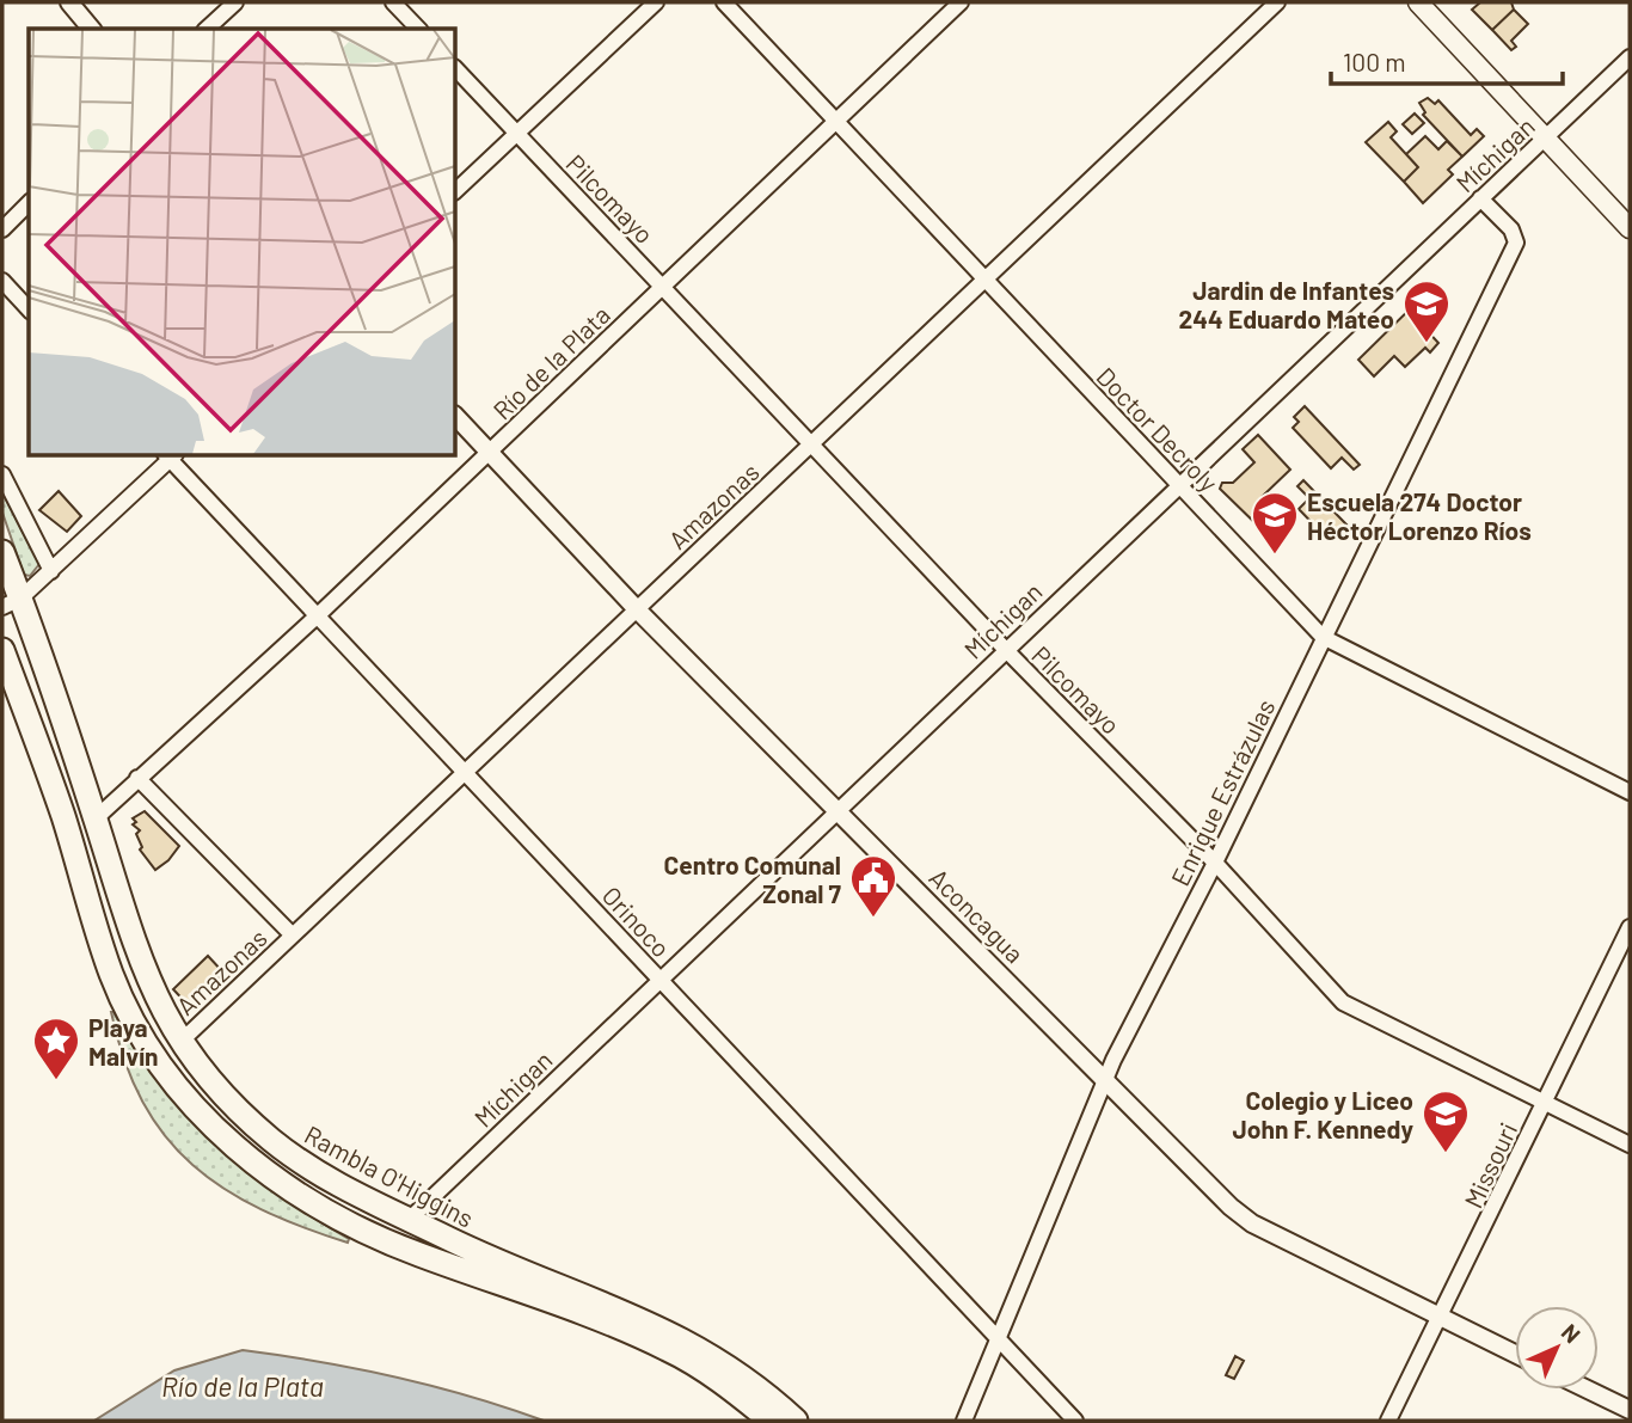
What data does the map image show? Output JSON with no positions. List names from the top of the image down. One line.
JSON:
{"streets":{"main road":["Rambla O'Higgins"],"street":["Míchigan","Pilcomayo","Río de la Plata","Doctor Decroly","Amazonas","Enrique Estrázulas","Aconcagua","Orinoco","Missouri"]},"crossings":[["Míchigan","Pilcomayo"],["Míchigan","Doctor Decroly"],["Míchigan","Enrique Estrázulas"],["Míchigan","Aconcagua"],["Míchigan","Orinoco"],["Míchigan","Rambla O'Higgins"],["Pilcomayo","Río de la Plata"],["Pilcomayo","Amazonas"],["Pilcomayo","Enrique Estrázulas"],["Pilcomayo","Missouri"],["Río de la Plata","Doctor Decroly"],["Río de la Plata","Aconcagua"],["Río de la Plata","Orinoco"],["Río de la Plata","Rambla O'Higgins"],["Doctor Decroly","Amazonas"],["Doctor Decroly","Enrique Estrázulas"],["Amazonas","Aconcagua"],["Amazonas","Orinoco"],["Amazonas","Rambla O'Higgins"],["Enrique Estrázulas","Aconcagua"],["Enrique Estrázulas","Orinoco"],["Aconcagua","Missouri"]],"water":["Río de la Plata"],"places":{"school or university":["Jardin de Infantes 244 Eduardo Mateo","Escuela 274 Doctor Héctor Lorenzo Ríos","Colegio y Liceo John F. Kennedy"],"public building":["Centro Comunal Zonal 7"],"place":["Playa Malvín"]},"scale_bar":"100 m","north":"top right"}
